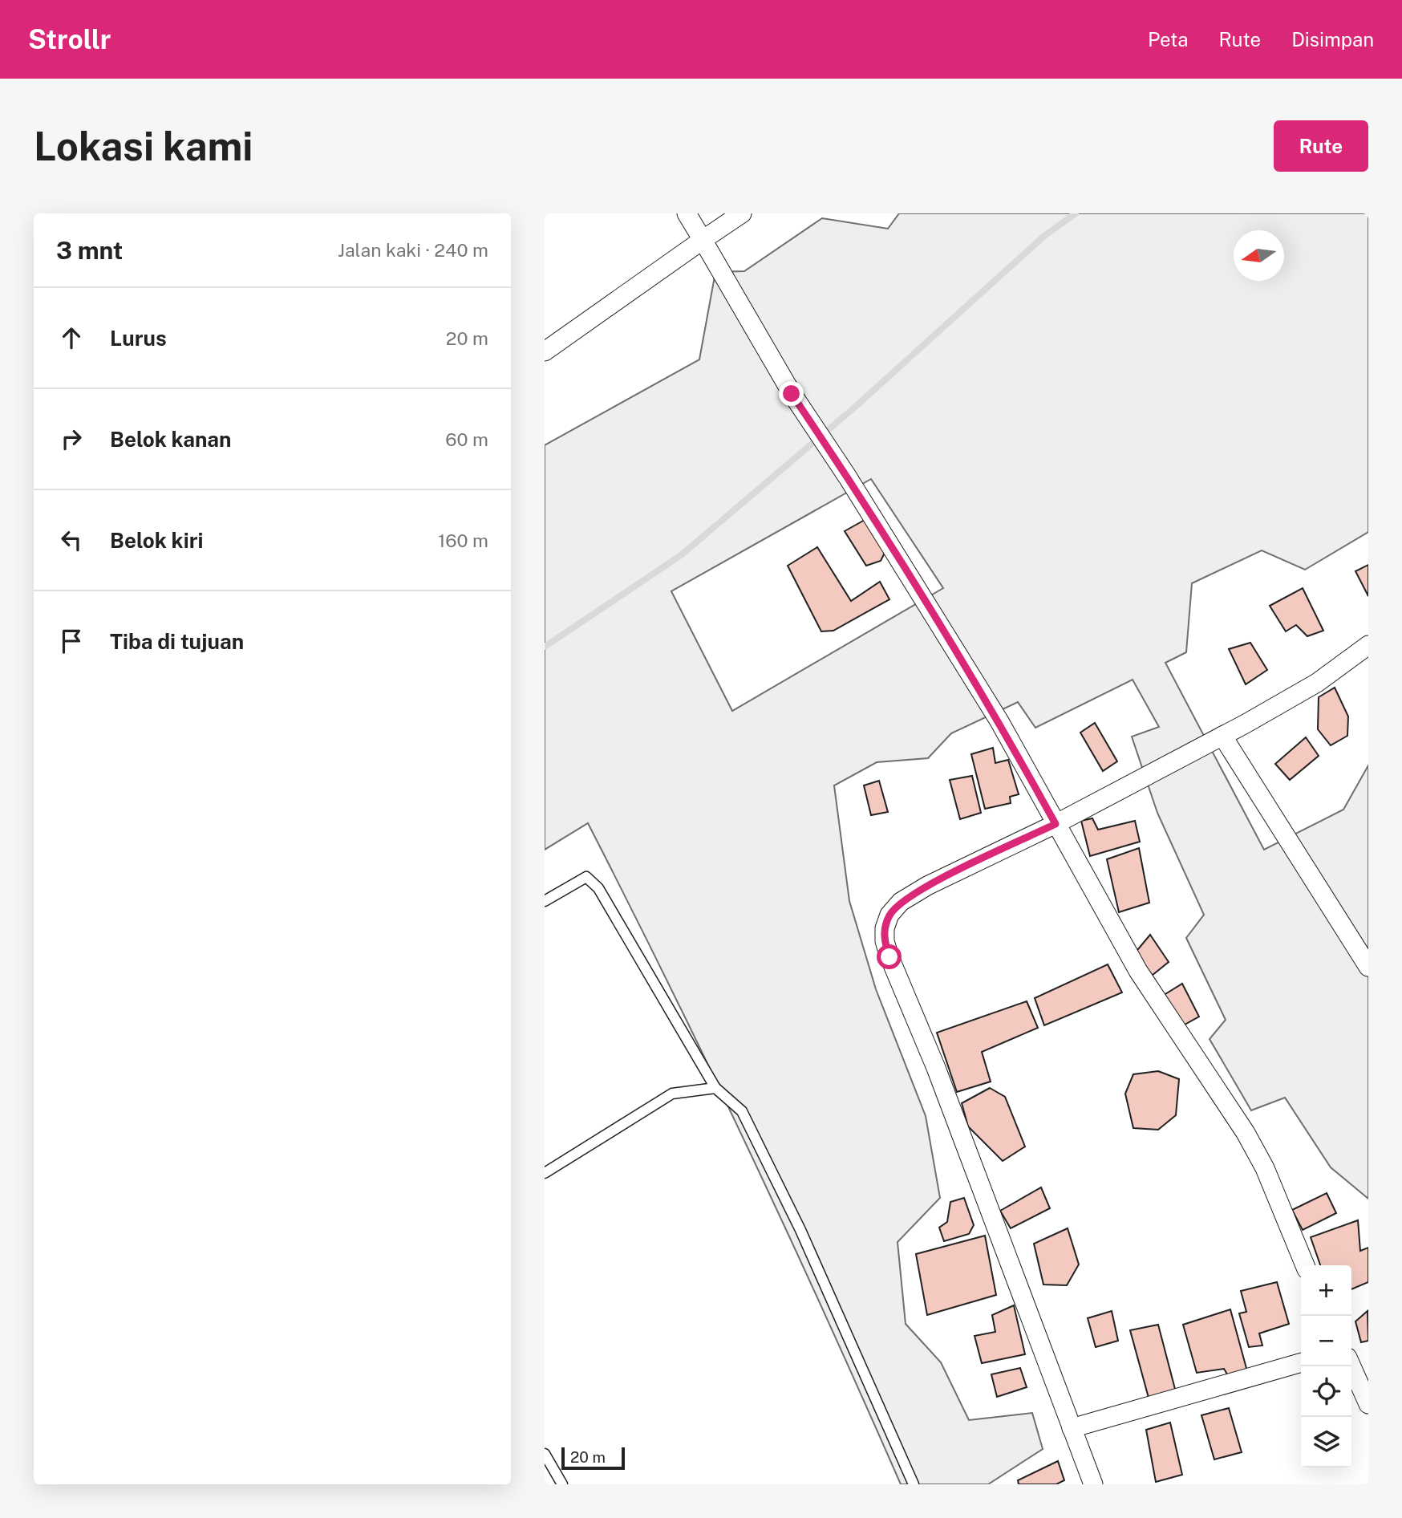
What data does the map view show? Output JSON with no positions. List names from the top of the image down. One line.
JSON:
{"scale_bar":"20 m","north":"left","page":{"header":"Strollr","nav":["Peta","Rute","Disimpan"],"buttons":"Rute","title":"Lokasi kami","heading":["3 mnt","Jalan kaki · 240 m"],"list":[["Lurus","20 m"],["Belok kanan","60 m"],["Belok kiri","160 m"],"Tiba di tujuan"],"map_buttons":["+","−"],"scale":"20 m"}}
